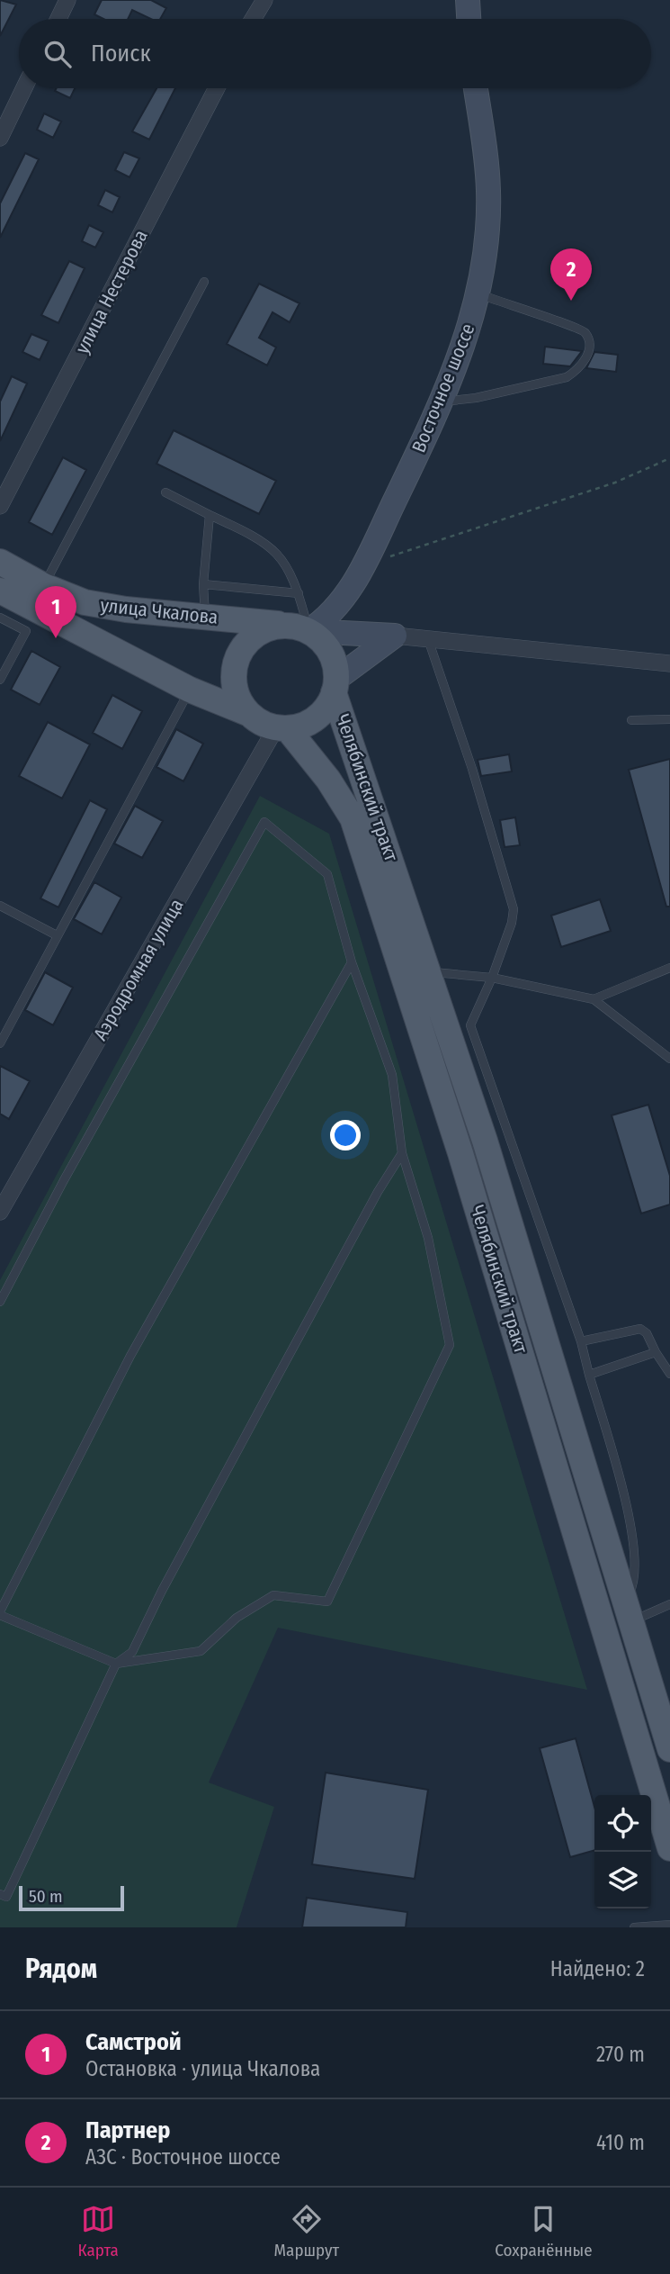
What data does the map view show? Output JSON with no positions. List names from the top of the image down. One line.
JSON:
{"streets":{"main road":["улица Чкалова","Челябинский тракт"],"street":["улица Нестерова","Восточное шоссе","Аэродромная улица"]},"crossings":[["Восточное шоссе","улица Чкалова"],["Восточное шоссе","Челябинский тракт"],["Восточное шоссе","Аэродромная улица"],["улица Чкалова","Челябинский тракт"],["улица Чкалова","Аэродромная улица"],["Челябинский тракт","Аэродромная улица"]],"scale_bar":"50 m","page":{"search":"Поиск","pins":["2","1"],"scale":"50 m","heading":["Рядом","Найдено: 2"],"list":[{"mark":"1","name":"Самстрой","note":"Остановка · улица Чкалова","value":"270 m"},{"mark":"2","name":"Партнер","note":"АЗС · Восточное шоссе","value":"410 m"}],"nav":["Карта","Маршрут","Сохранённые"]}}
